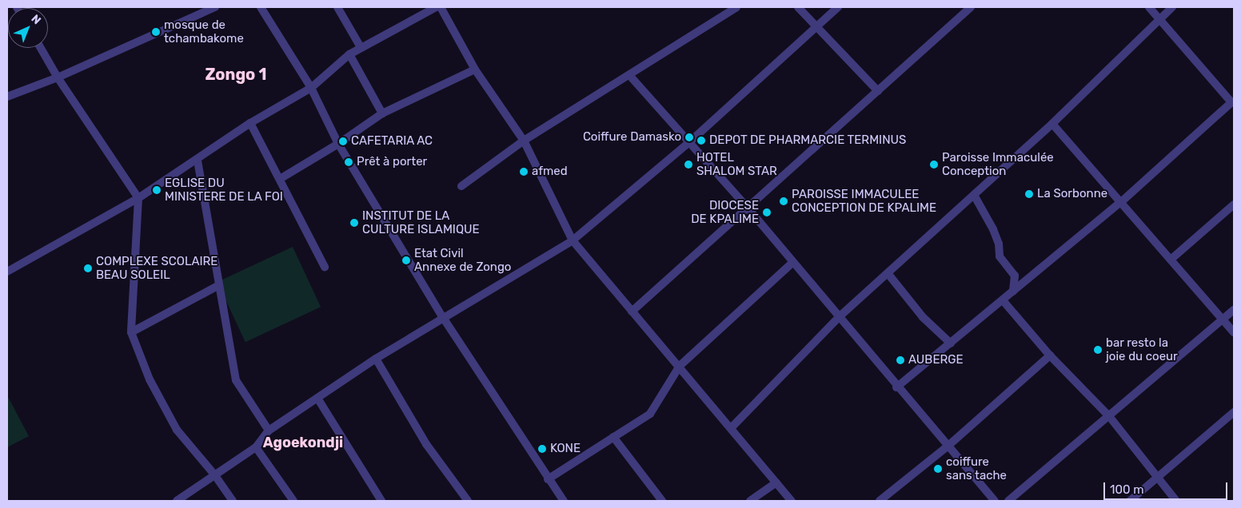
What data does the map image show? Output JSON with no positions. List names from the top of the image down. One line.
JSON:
{"districts":["Zongo 1","Agoekondji"],"places":["mosque de tchambakome","Coiffure Damasko","DEPOT DE PHARMARCIE TERMINUS","CAFETARIA AC","Prêt à porter","HOTEL SHALOM STAR","Paroisse Immaculée Conception","afmed","EGLISE DU MINISTERE DE LA FOI","La Sorbonne","PAROISSE IMMACULEE CONCEPTION DE KPALIME","DIOCESE DE KPALIME","INSTITUT DE LA CULTURE ISLAMIQUE","Etat Civil Annexe de Zongo","COMPLEXE SCOLAIRE BEAU SOLEIL","bar resto la joie du coeur","AUBERGE","KONE","coiffure sans tache"],"scale_bar":"100 m","north":"top right"}
